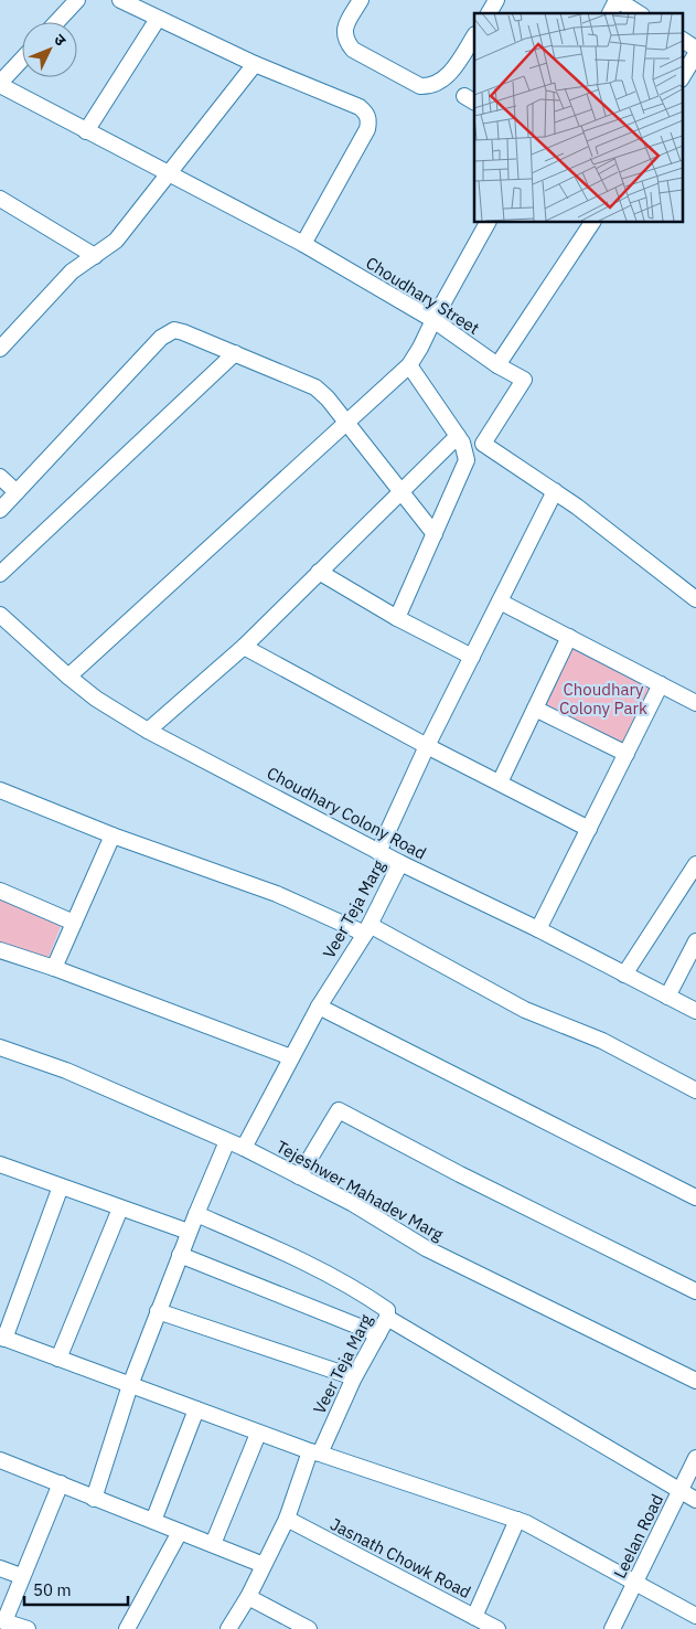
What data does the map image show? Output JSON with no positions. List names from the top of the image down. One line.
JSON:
{"streets":{"street":["Choudhary Street","Choudhary Colony Road","Veer Teja Marg","Tejeshwer Mahadev Marg","Leelan Road","Jasnath Chowk Road"]},"crossings":[["Choudhary Colony Road","Veer Teja Marg"],["Veer Teja Marg","Tejeshwer Mahadev Marg"],["Veer Teja Marg","Jasnath Chowk Road"]],"parks":["Choudhary Colony Park"],"scale_bar":"50 m","north":"top right"}
